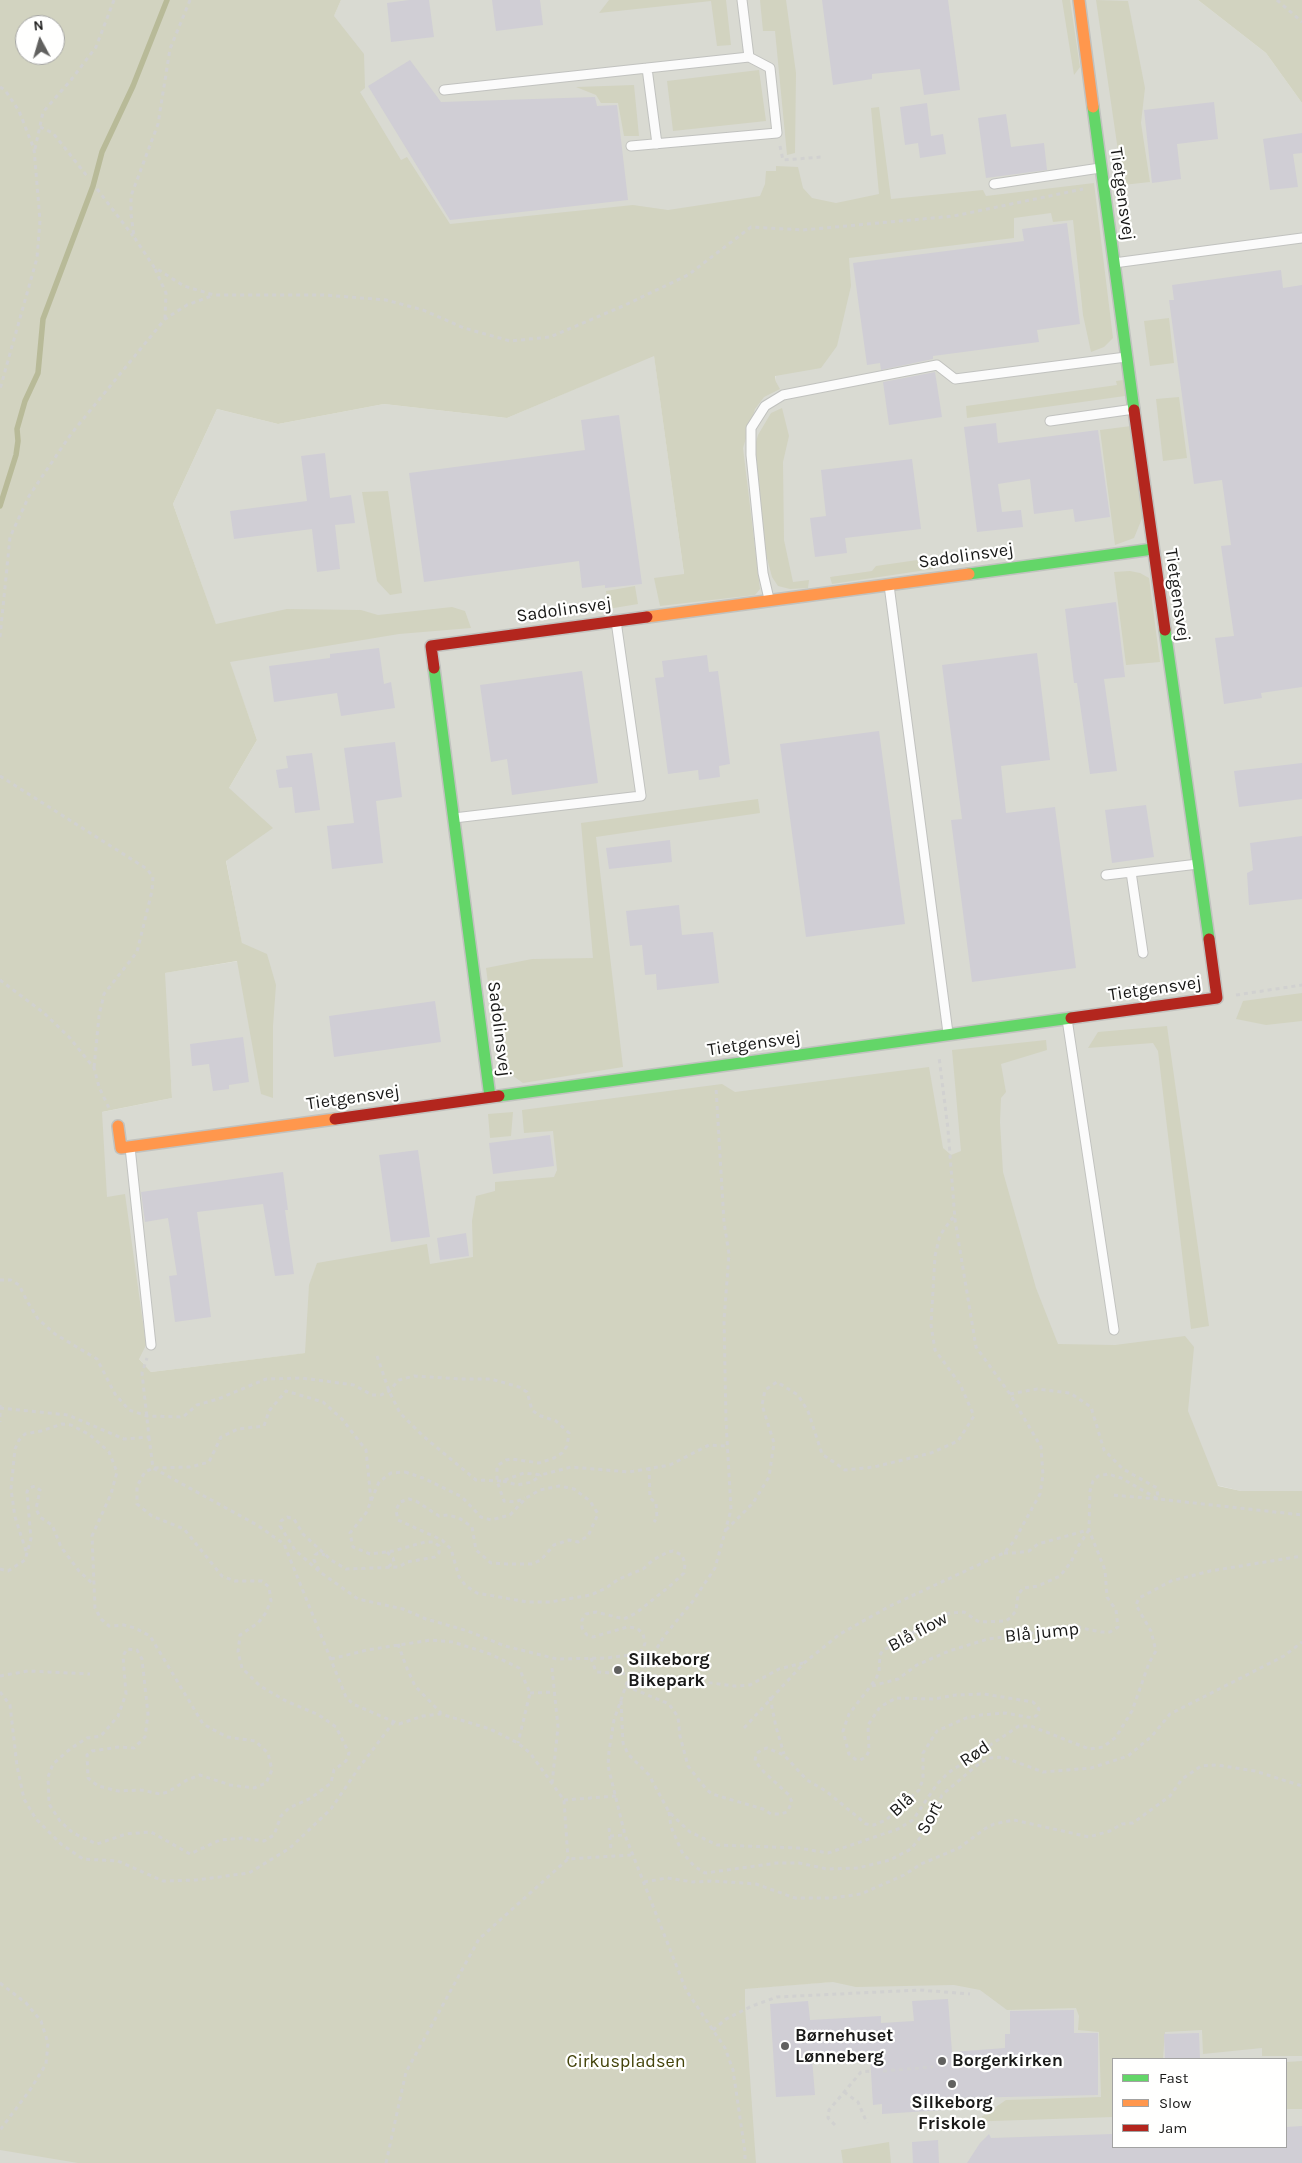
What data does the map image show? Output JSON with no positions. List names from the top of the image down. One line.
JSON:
{"streets":{"street":["Tietgensvej","Sadolinsvej"],"path":["Blå flow","Blå jump","Rød","Blå","Sort"]},"crossings":[["Tietgensvej","Sadolinsvej"],["Blå flow","Blå jump"],["Blå flow","Blå"],["Blå jump","Blå"],["Rød","Sort"]],"parks":["Cirkuspladsen"],"places":["Silkeborg Bikepark","Børnehuset Lønneberg","Borgerkirken","Silkeborg Friskole"],"legend":["Fast","Slow","Jam"],"north":"top"}
